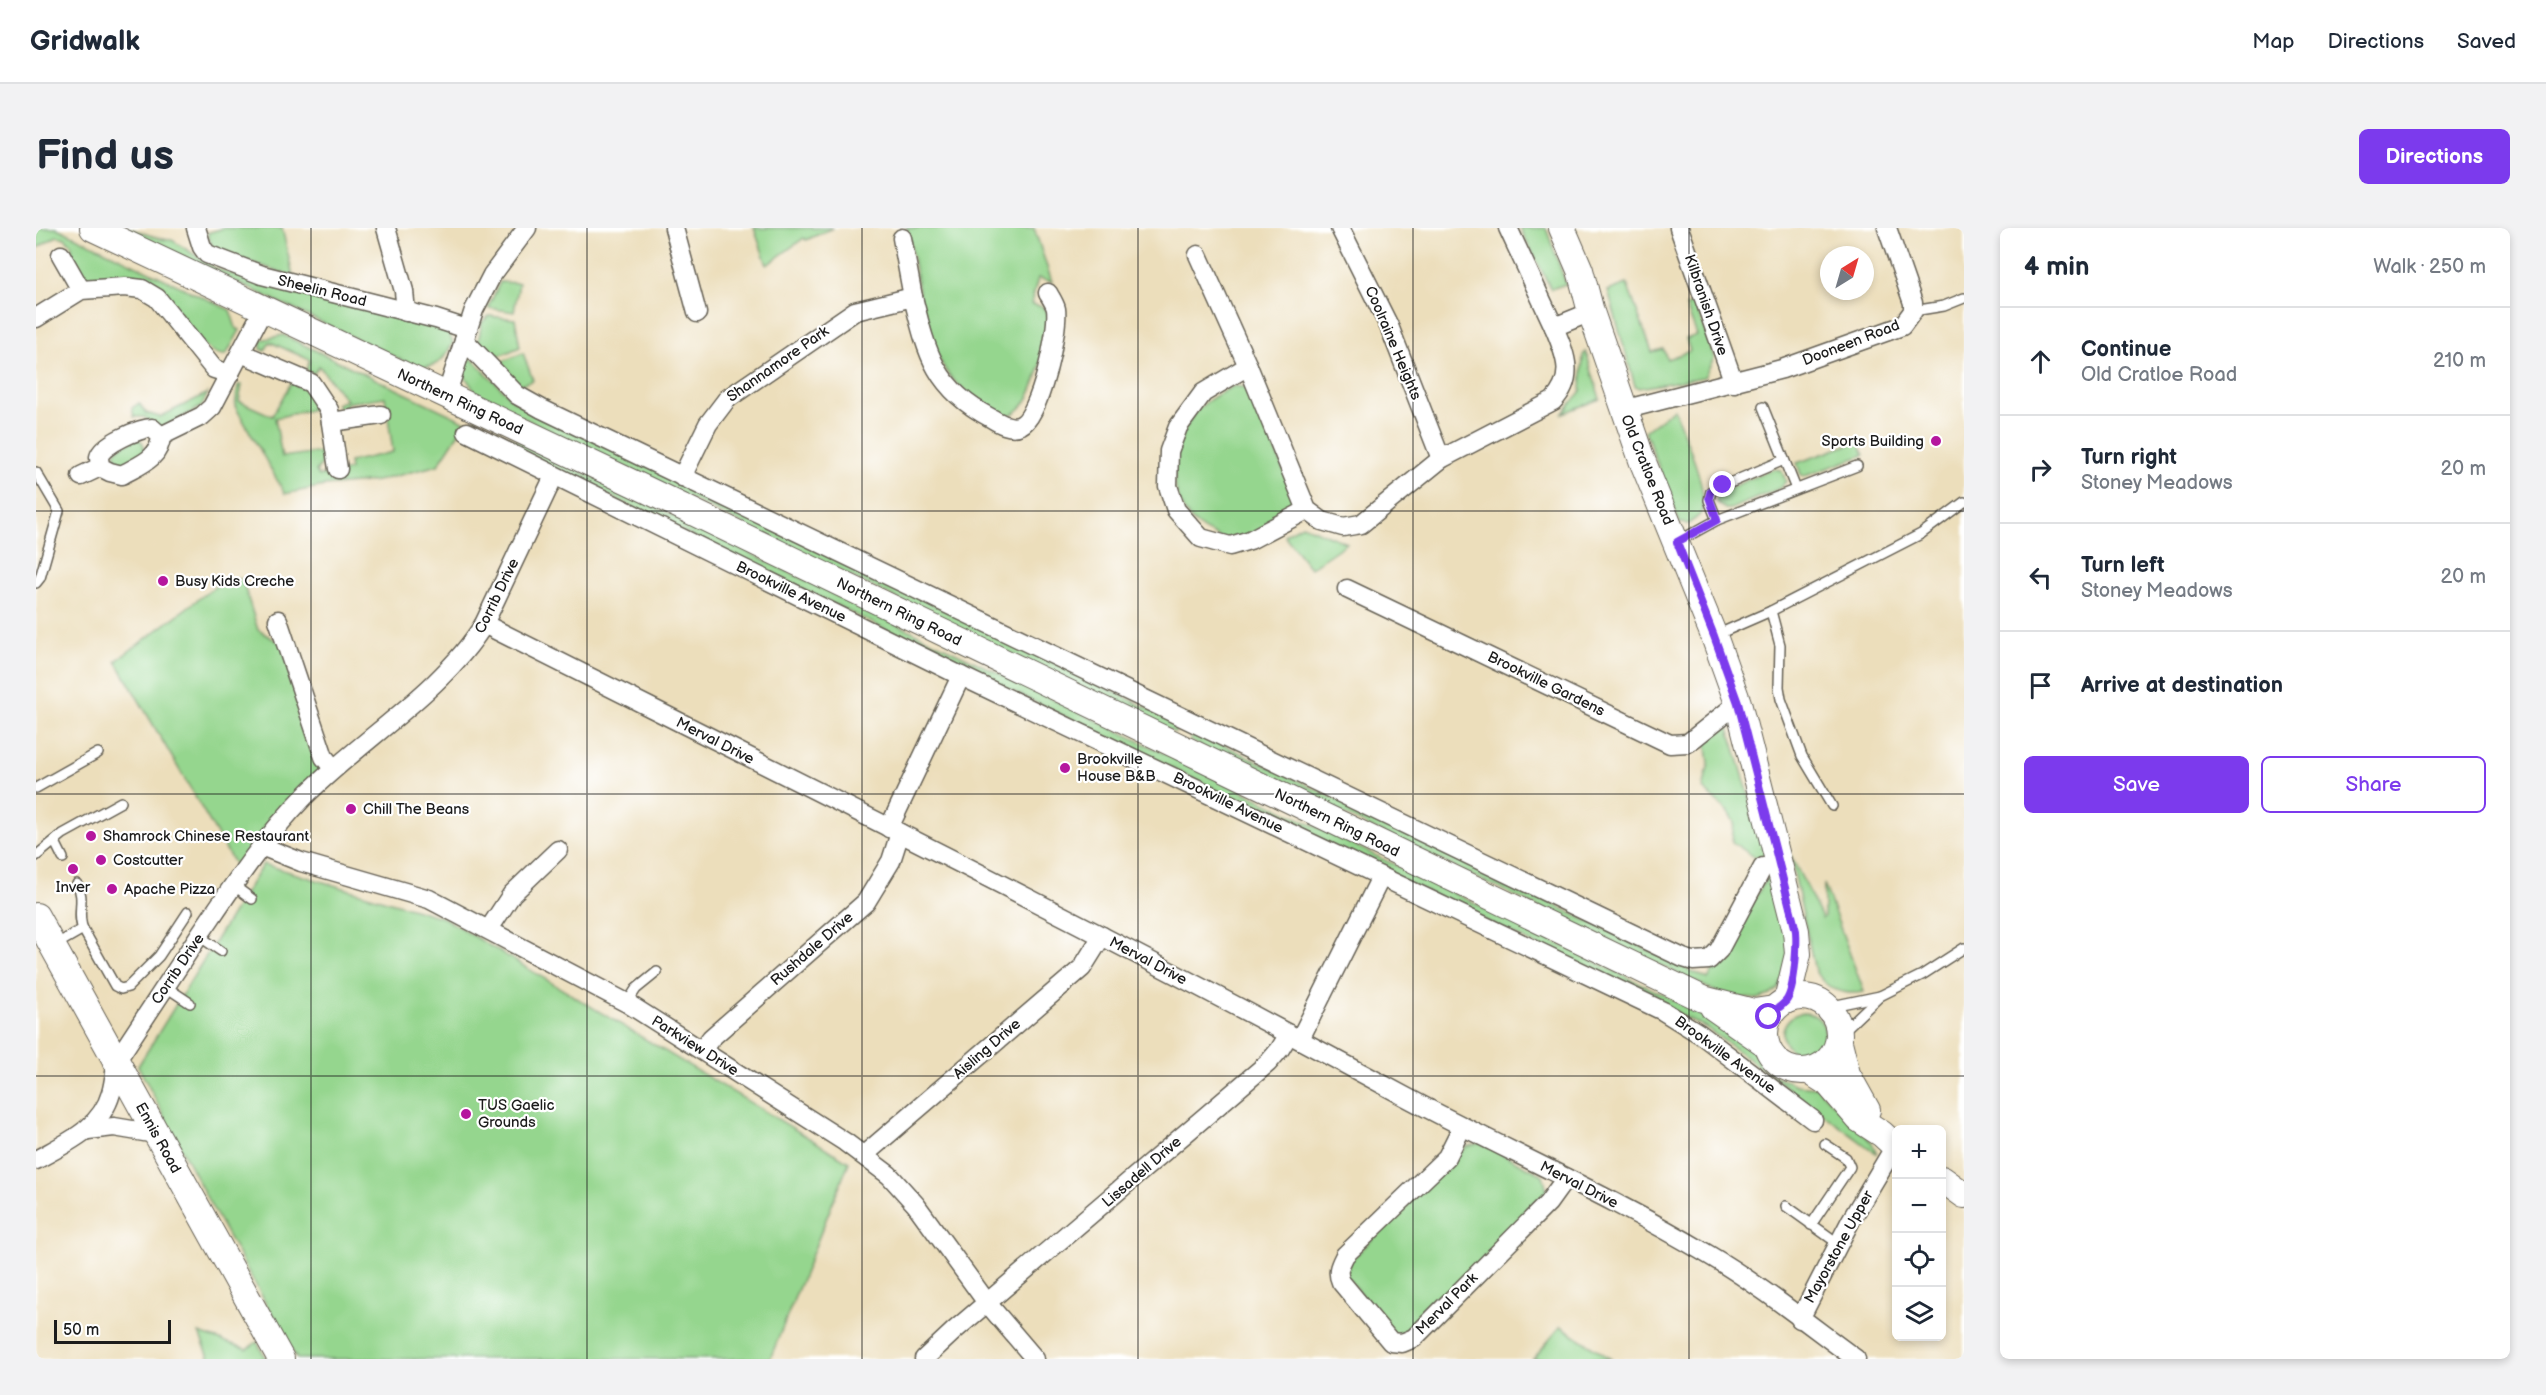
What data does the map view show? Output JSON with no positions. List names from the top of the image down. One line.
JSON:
{"streets":{"main road":["Northern Ring Road","Old Cratloe Road","Ennis Road"],"street":["Sheelin Road","Kilbranish Drive","Coolraine Heights","Dooneen Road","Shannamore Park","Brookville Avenue","Corrib Drive","Brookville Gardens","Merval Drive","Rushdale Drive","Parkview Drive","Aisling Drive","Lissadell Drive","Mayorstone Upper","Merval Park"]},"crossings":[["Kilbranish Drive","Dooneen Road"],["Dooneen Road","Old Cratloe Road"],["Old Cratloe Road","Brookville Gardens"],["Brookville Avenue","Corrib Drive"],["Brookville Avenue","Rushdale Drive"],["Brookville Avenue","Lissadell Drive"],["Corrib Drive","Merval Drive"],["Corrib Drive","Parkview Drive"],["Corrib Drive","Ennis Road"],["Merval Drive","Rushdale Drive"],["Merval Drive","Aisling Drive"],["Merval Drive","Lissadell Drive"],["Merval Drive","Mayorstone Upper"],["Merval Drive","Merval Park"],["Rushdale Drive","Parkview Drive"],["Parkview Drive","Aisling Drive"],["Parkview Drive","Lissadell Drive"]],"places":["Sports Building","Busy Kids Creche","Brookville House B&B","Chill The Beans","Shamrock Chinese Restaurant","Costcutter","Inver","Apache Pizza","TUS Gaelic Grounds"],"scale_bar":"50 m","north":"top right","page":{"header":"Gridwalk","nav":["Map","Directions","Saved"],"buttons":["Directions",["Save","Share"]],"title":"Find us","heading":["4 min","Walk · 250 m"],"list":[["Continue","Old Cratloe Road","210 m"],["Turn right","Stoney Meadows","20 m"],["Turn left","Stoney Meadows","20 m"],"Arrive at destination"],"map_buttons":["+","−"],"scale":"50 m"}}
